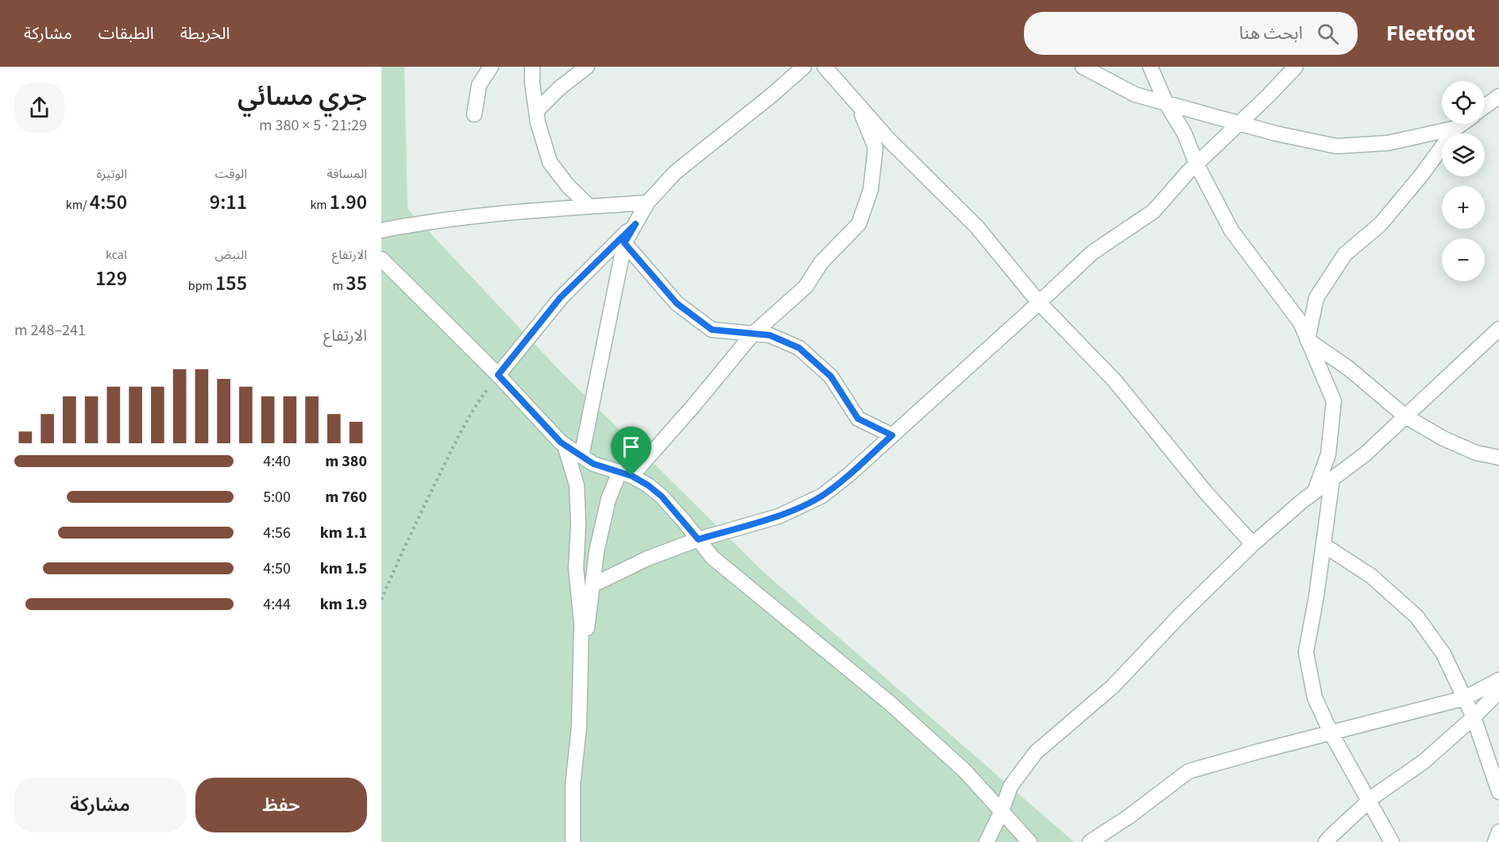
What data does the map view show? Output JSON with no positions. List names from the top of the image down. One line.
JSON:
{"page":{"header":"Fleetfoot","search":"ابحث هنا","nav":["الخريطة","الطبقات","مشاركة"],"heading":["جري مسائي","21:29 · 5 × 380 m"],"map_buttons":["+","−"],"stats":[["المسافة","1.90 km"],["الوقت","9:11"],["الوتيرة","4:50 /km"],["الارتفاع","35 m"],["النبض","155 bpm"],["kcal","129"]],"chart":["الارتفاع","241–248 m"],"list":[{"name":"380 m","note":"4:40"},{"name":"760 m","note":"5:00"},{"name":"1.1 km","note":"4:56"},{"name":"1.5 km","note":"4:50"},{"name":"1.9 km","note":"4:44"}],"buttons":["حفظ","مشاركة"]}}
